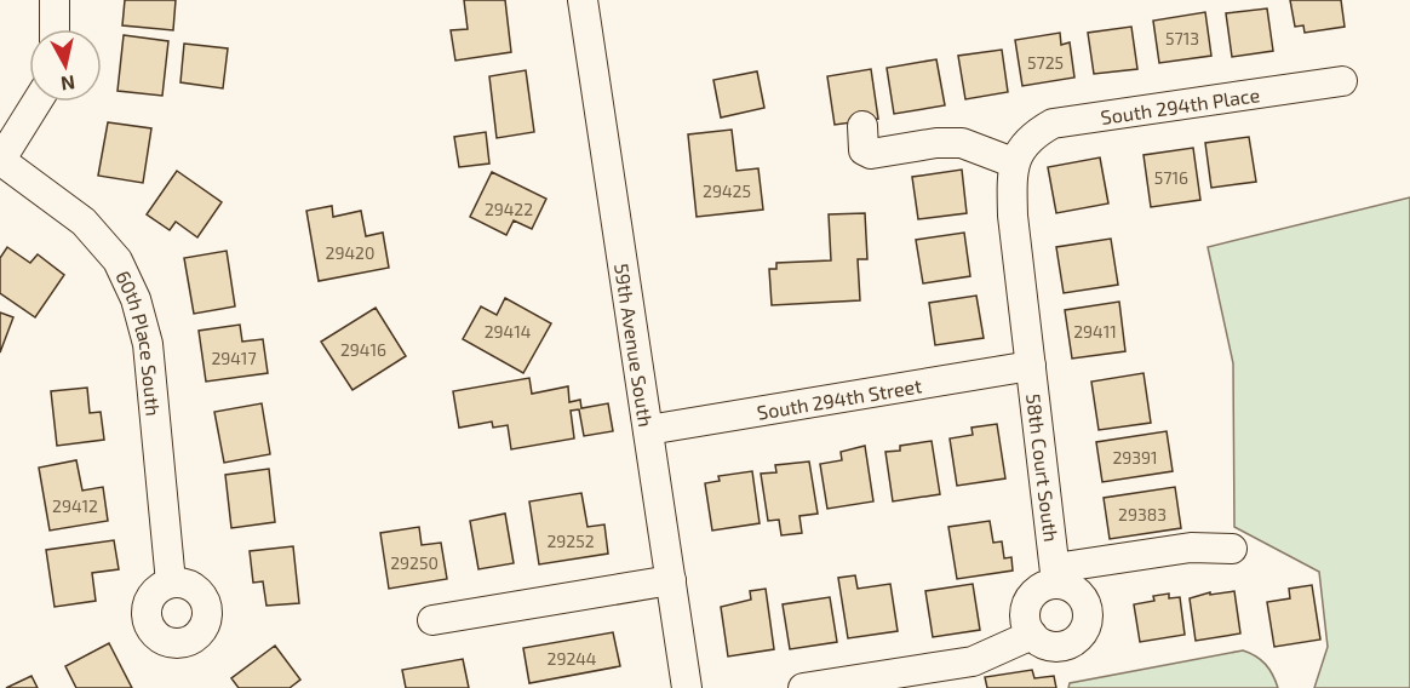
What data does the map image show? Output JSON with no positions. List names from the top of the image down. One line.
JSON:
{"streets":{"street":["South 294th Place","60th Place South","59th Avenue South","South 294th Street","58th Court South"]},"crossings":[["South 294th Place","58th Court South"],["59th Avenue South","South 294th Street"],["South 294th Street","58th Court South"]],"house_numbers":["5713","5725","5716","29425","29422","29420","29414","29411","29416","29417","29391","29412","29383","29252","29250","29244"],"north":"bottom"}
